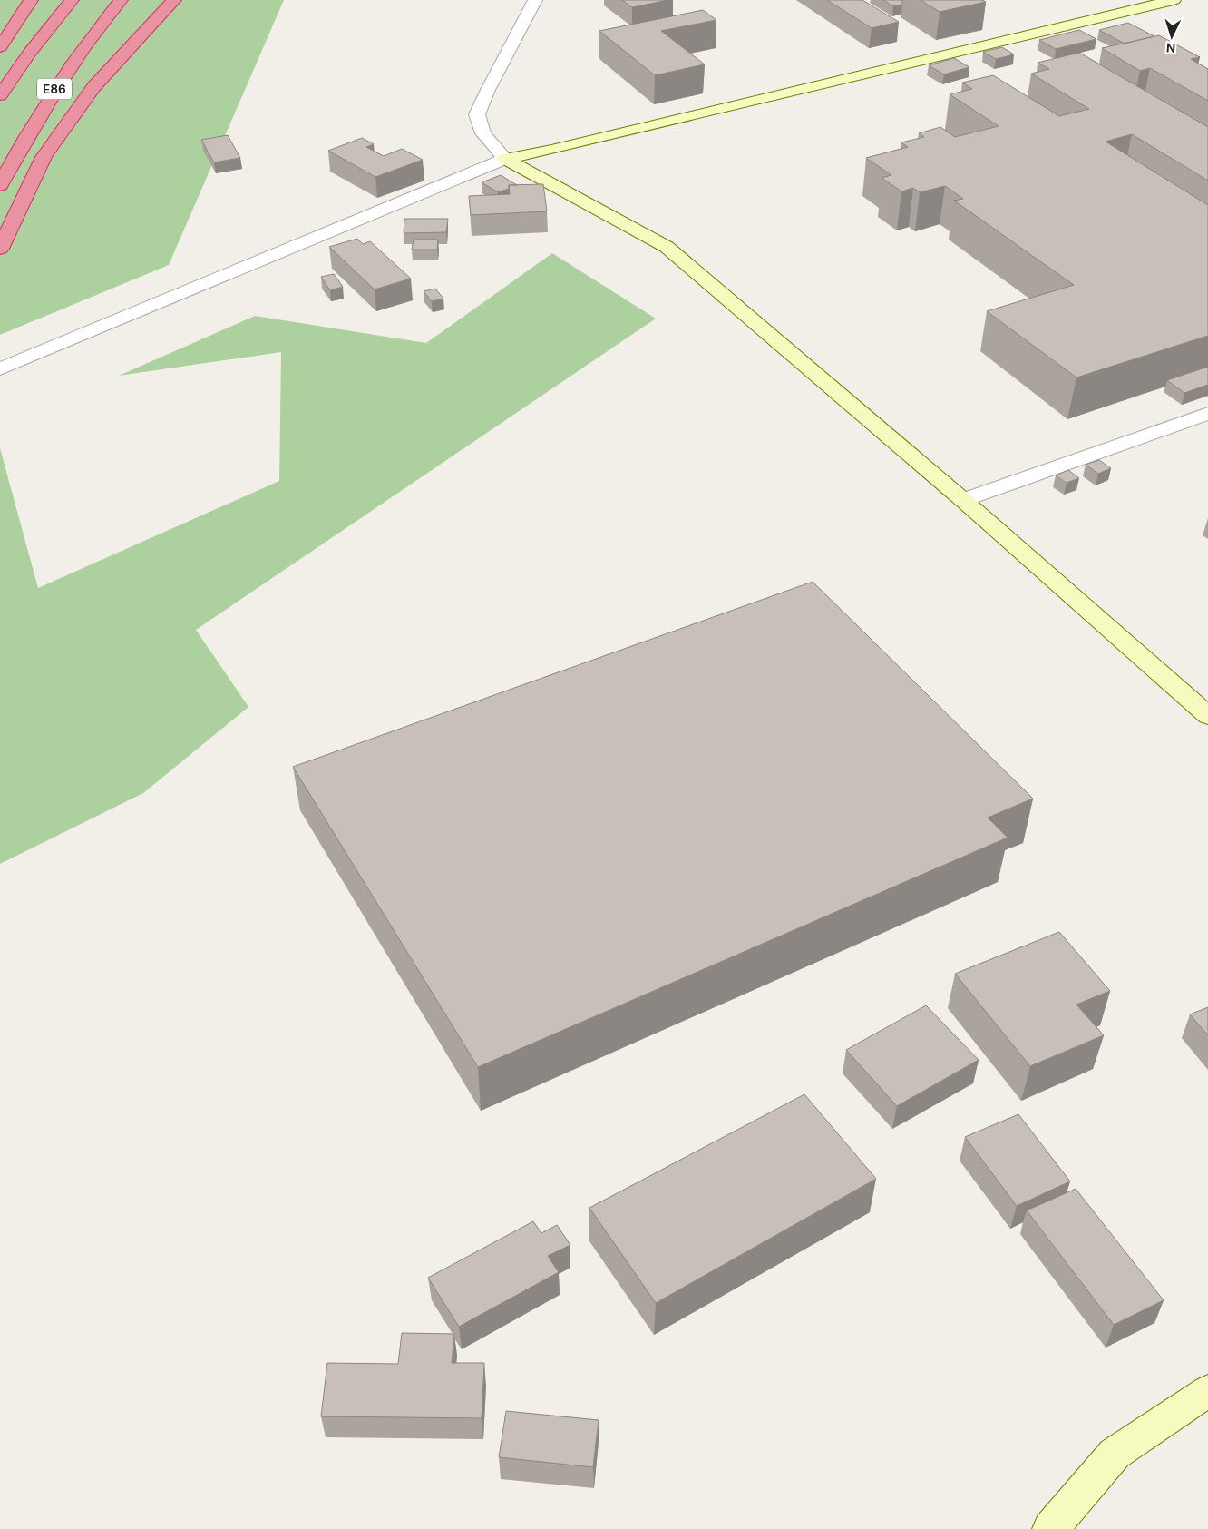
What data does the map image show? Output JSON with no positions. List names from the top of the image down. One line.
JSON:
{"streets":{"highway":["E86"]},"north":"bottom"}
